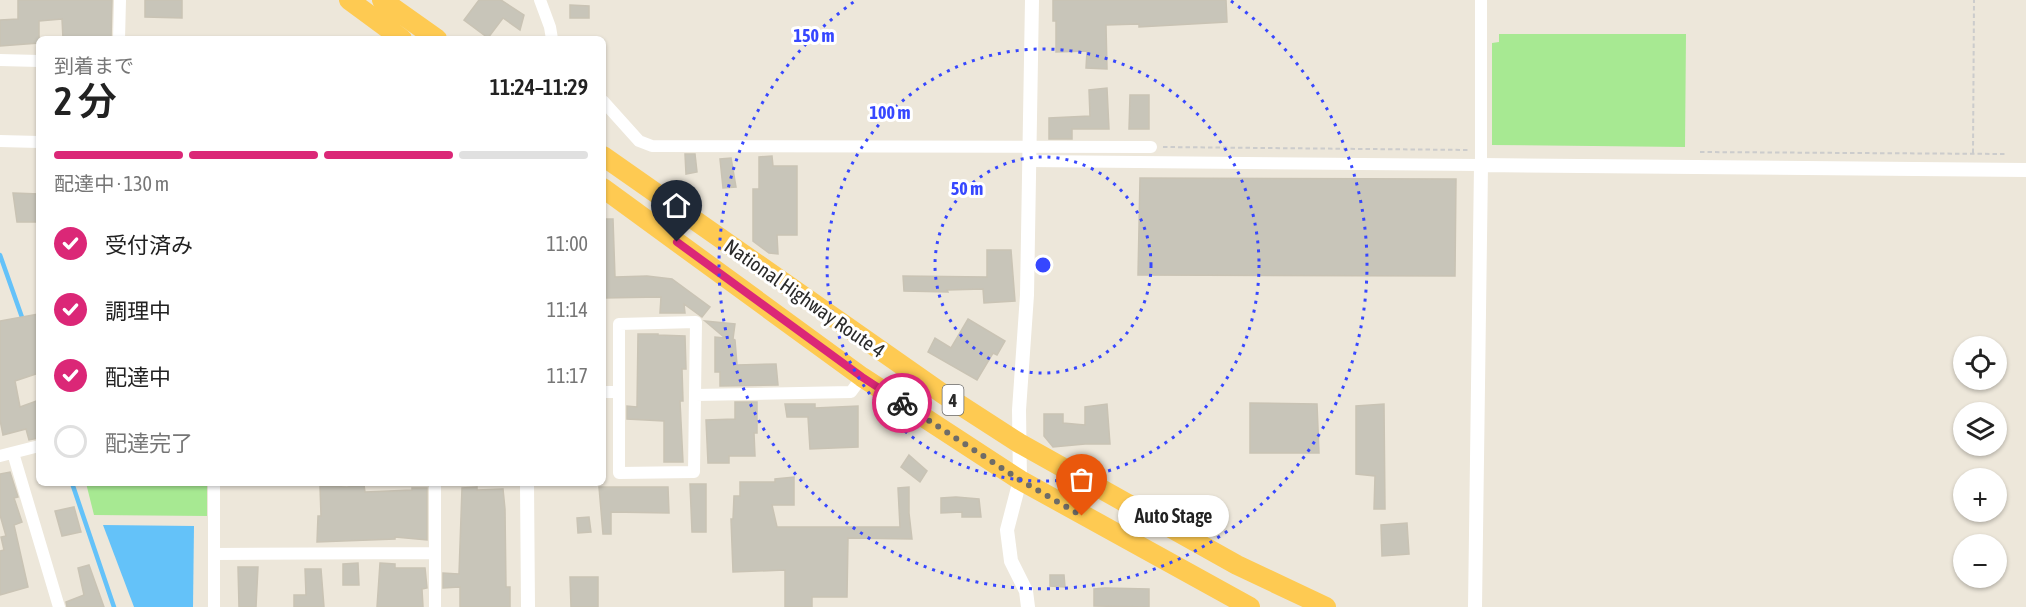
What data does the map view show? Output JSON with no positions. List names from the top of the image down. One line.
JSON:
{"streets":{"highway":["National Highway Route 4","4"]},"places":["Auto Stage"],"page":{"heading":["2 分","到着まで","11:24–11:29"],"bar":"配達中 · 130 m","list":[["受付済み","11:00"],["調理中","11:14"],["配達中","11:17"],"配達完了"],"map_buttons":["+","−"],"bubble":"Auto Stage"},"rings":["150 m","100 m","50 m"]}
